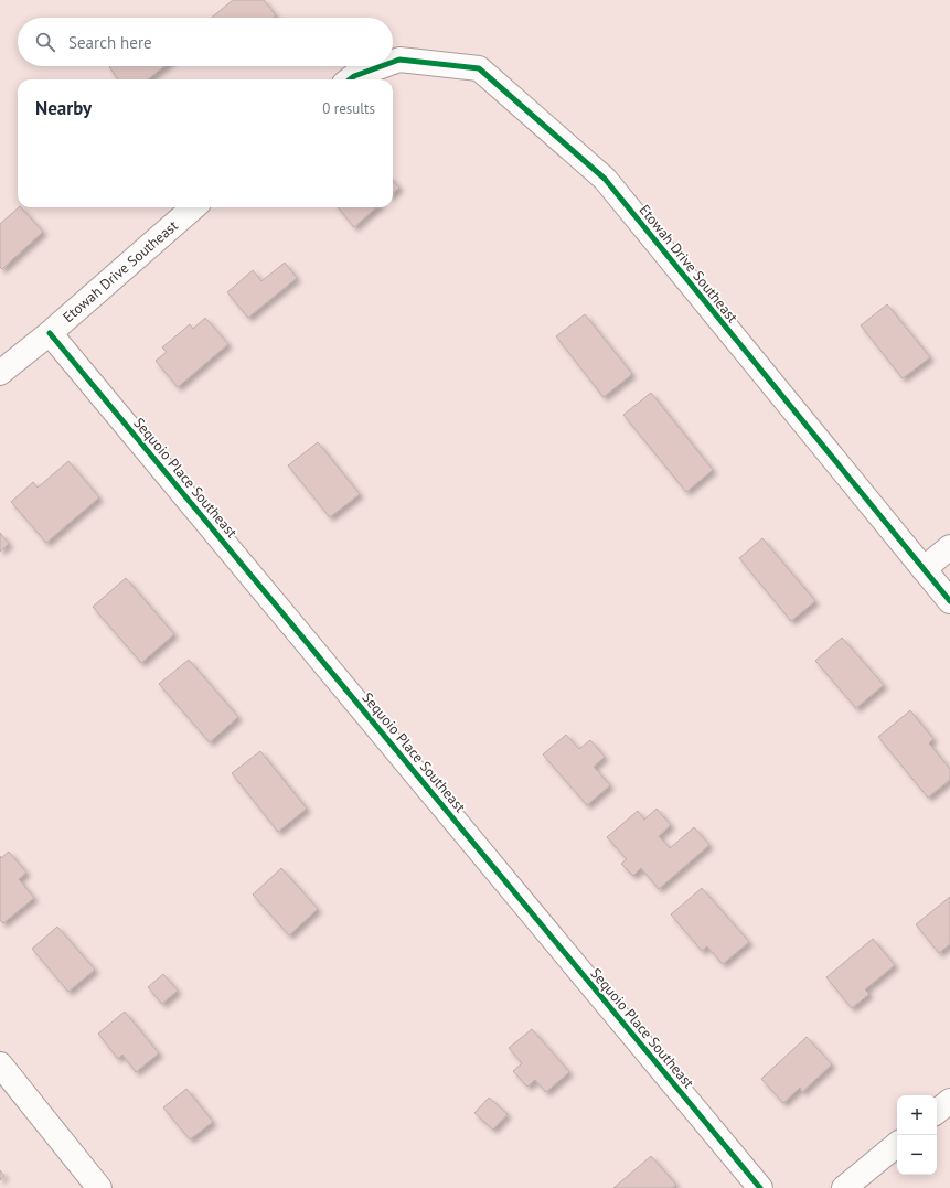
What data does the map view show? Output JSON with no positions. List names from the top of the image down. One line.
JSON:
{"streets":{"street":["Etowah Drive Southeast","Sequoio Place Southeast"]},"crossings":[["Etowah Drive Southeast","Sequoio Place Southeast"]],"page":{"search":"Search here","heading":["Nearby","0 results"],"map_buttons":["+","−"]}}
